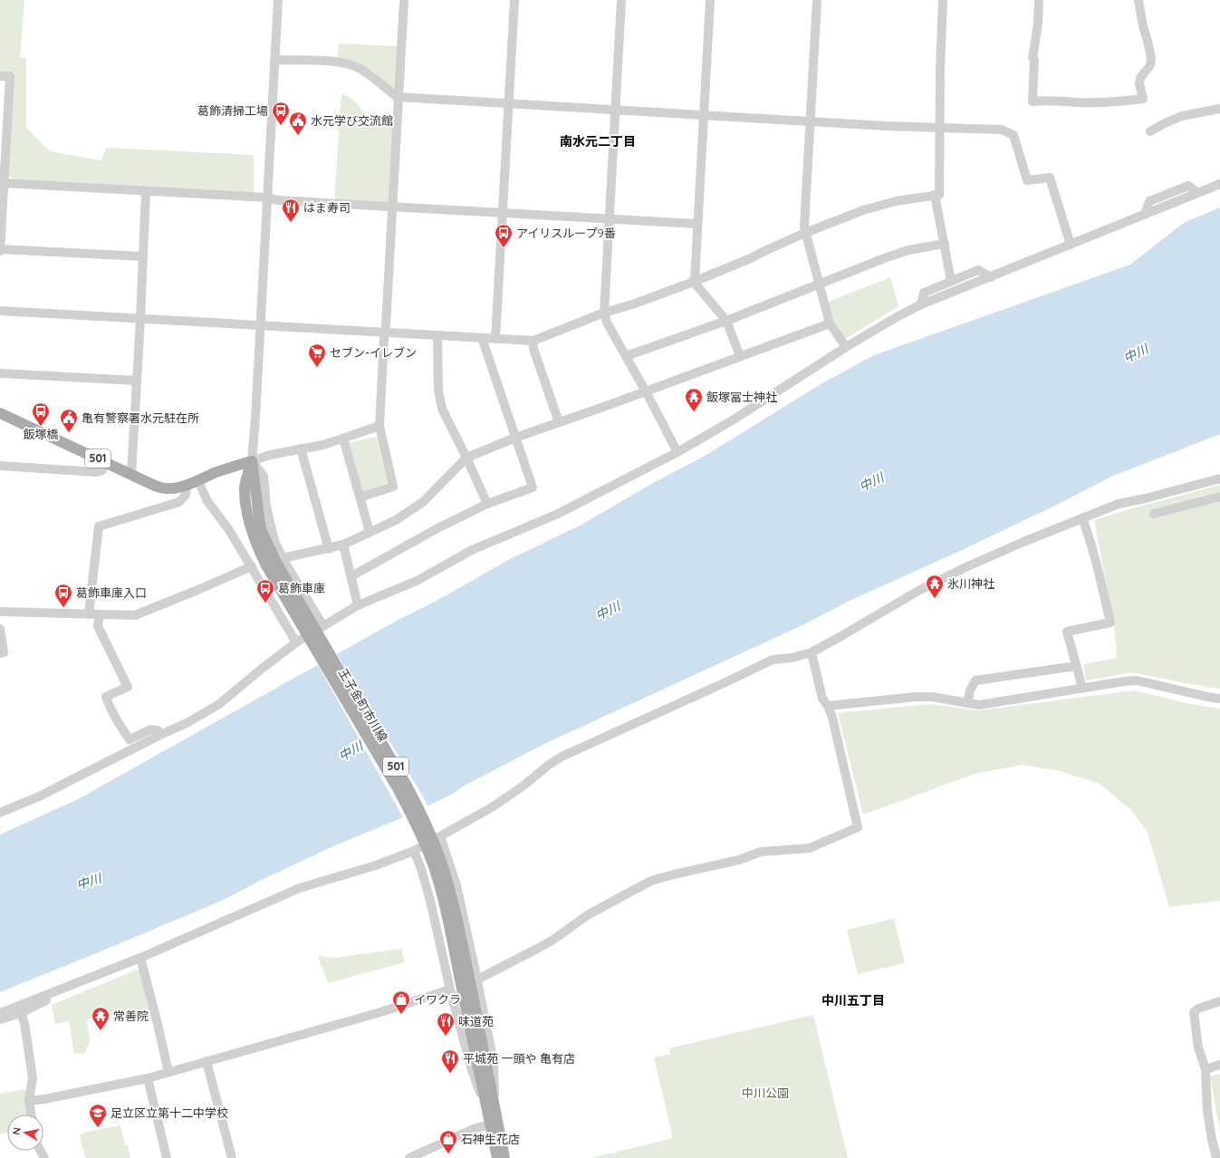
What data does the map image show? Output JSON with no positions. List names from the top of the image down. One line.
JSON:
{"streets":{"main road":["501","王子金町市川線"]},"crossings":[["501","王子金町市川線"]],"districts":["南水元二丁目","中川五丁目"],"water":["中川"],"parks":["中川公園"],"places":{"bus stop":["葛飾清掃工場","アイリスループ9番","飯塚橋","葛飾車庫","葛飾車庫入口"],"public building":["水元学び交流館","亀有警察署水元駐在所"],"restaurant":["はま寿司","味道苑","平城苑 一頭や 亀有店"],"supermarket":["セブン-イレブン"],"temple":["飯塚冨士神社","氷川神社","常善院"],"shop":["イワクラ","石神生花店"],"school or university":["足立区立第十二中学校"]},"north":"left"}
